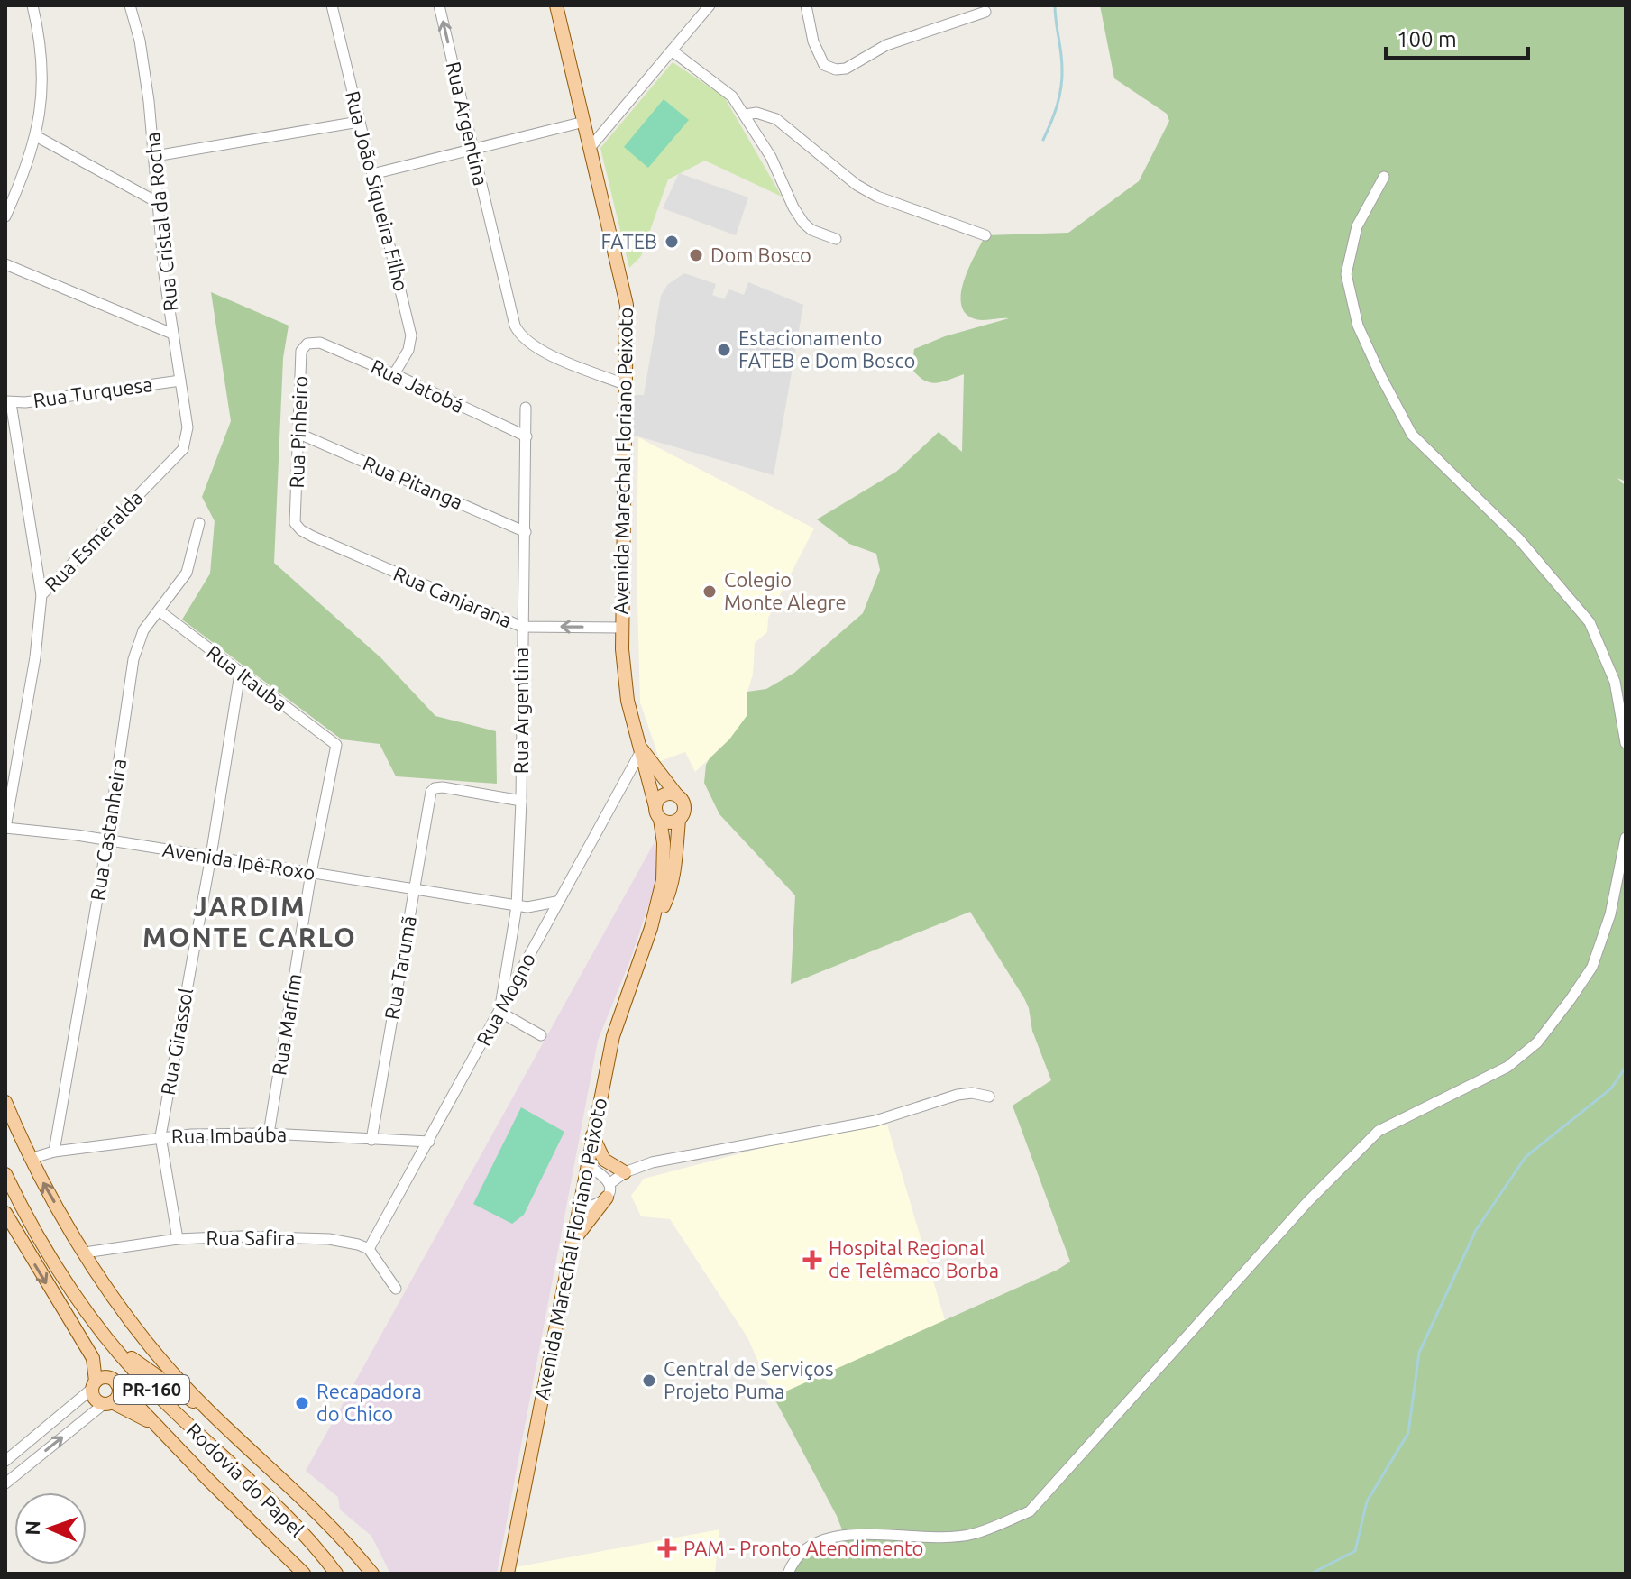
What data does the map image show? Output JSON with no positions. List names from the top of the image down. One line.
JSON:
{"streets":{"main road":["Avenida Marechal Floriano Peixoto","PR-160","Rodovia do Papel"],"street":["Rua Argentina","Rua João Siqueira Filho","Rua Cristal da Rocha","Rua Jatobá","Rua Turquesa","Rua Pinheiro","Rua Pitanga","Rua Esmeralda","Rua Canjarana","Rua Itauba","Rua Castanheira","Avenida Ipê-Roxo","Rua Tarumã","Rua Mogno","Rua Marfim","Rua Girassol","Rua Imbaúba","Rua Safira"]},"crossings":[["Rua Argentina","Rua Jatobá"],["Rua Argentina","Avenida Marechal Floriano Peixoto"],["Rua Argentina","Rua Pitanga"],["Rua Argentina","Rua Canjarana"],["Rua Argentina","Avenida Ipê-Roxo"],["Rua Argentina","Rua Tarumã"],["Rua Argentina","Rua Mogno"],["Rua João Siqueira Filho","Rua Jatobá"],["Rua Cristal da Rocha","Rua Turquesa"],["Rua Cristal da Rocha","Rua Esmeralda"],["Rua Jatobá","Rua Pinheiro"],["Rua Pinheiro","Rua Pitanga"],["Rua Pinheiro","Rua Canjarana"],["Avenida Marechal Floriano Peixoto","Rua Canjarana"],["Avenida Marechal Floriano Peixoto","Rua Mogno"],["Rua Esmeralda","Avenida Ipê-Roxo"],["Rua Itauba","Rua Castanheira"],["Rua Itauba","Rua Marfim"],["Rua Itauba","Rua Girassol"],["Rua Castanheira","Avenida Ipê-Roxo"],["Rua Castanheira","Rua Imbaúba"],["Avenida Ipê-Roxo","Rua Tarumã"],["Avenida Ipê-Roxo","Rua Mogno"],["Avenida Ipê-Roxo","Rua Marfim"],["Avenida Ipê-Roxo","Rua Girassol"],["Rua Tarumã","Rua Imbaúba"],["Rua Mogno","Rua Imbaúba"],["Rua Mogno","Rua Safira"],["Rua Marfim","Rua Imbaúba"],["Rua Girassol","Rua Imbaúba"],["Rua Girassol","Rua Safira"]],"districts":["JARDIM MONTE CARLO"],"places":{"other":["FATEB","Dom Bosco","Estacionamento FATEB e Dom Bosco","Colegio Monte Alegre","Central de Serviços Projeto Puma","Recapadora do Chico"],"health":["Hospital Regional de Telêmaco Borba","PAM - Pronto Atendimento"]},"scale_bar":"100 m","north":"left"}
